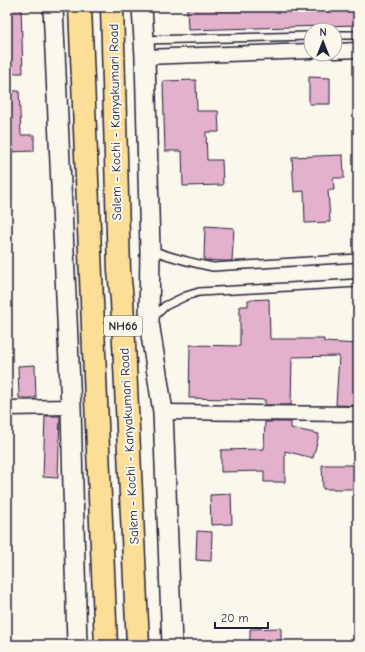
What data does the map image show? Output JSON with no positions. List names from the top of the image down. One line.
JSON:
{"streets":{"highway":["Salem - Kochi - Kanyakumari Road","NH66"]},"scale_bar":"20 m","north":"top"}
